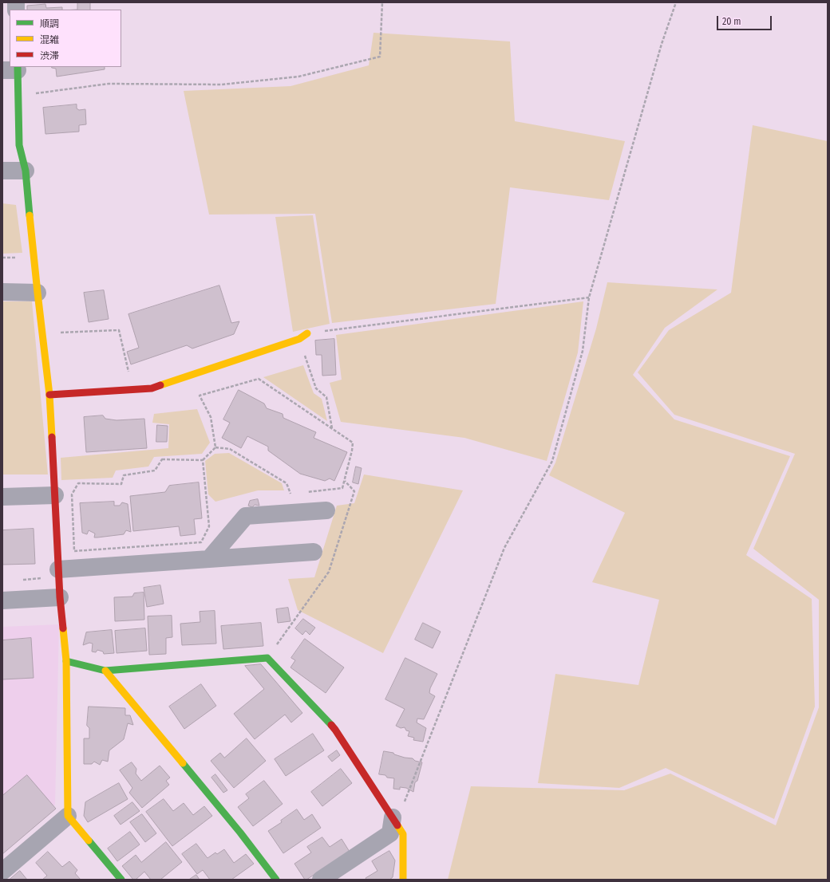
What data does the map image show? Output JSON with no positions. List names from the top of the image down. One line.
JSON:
{"legend":["順調","混雑","渋滞"],"scale_bar":"20 m"}
